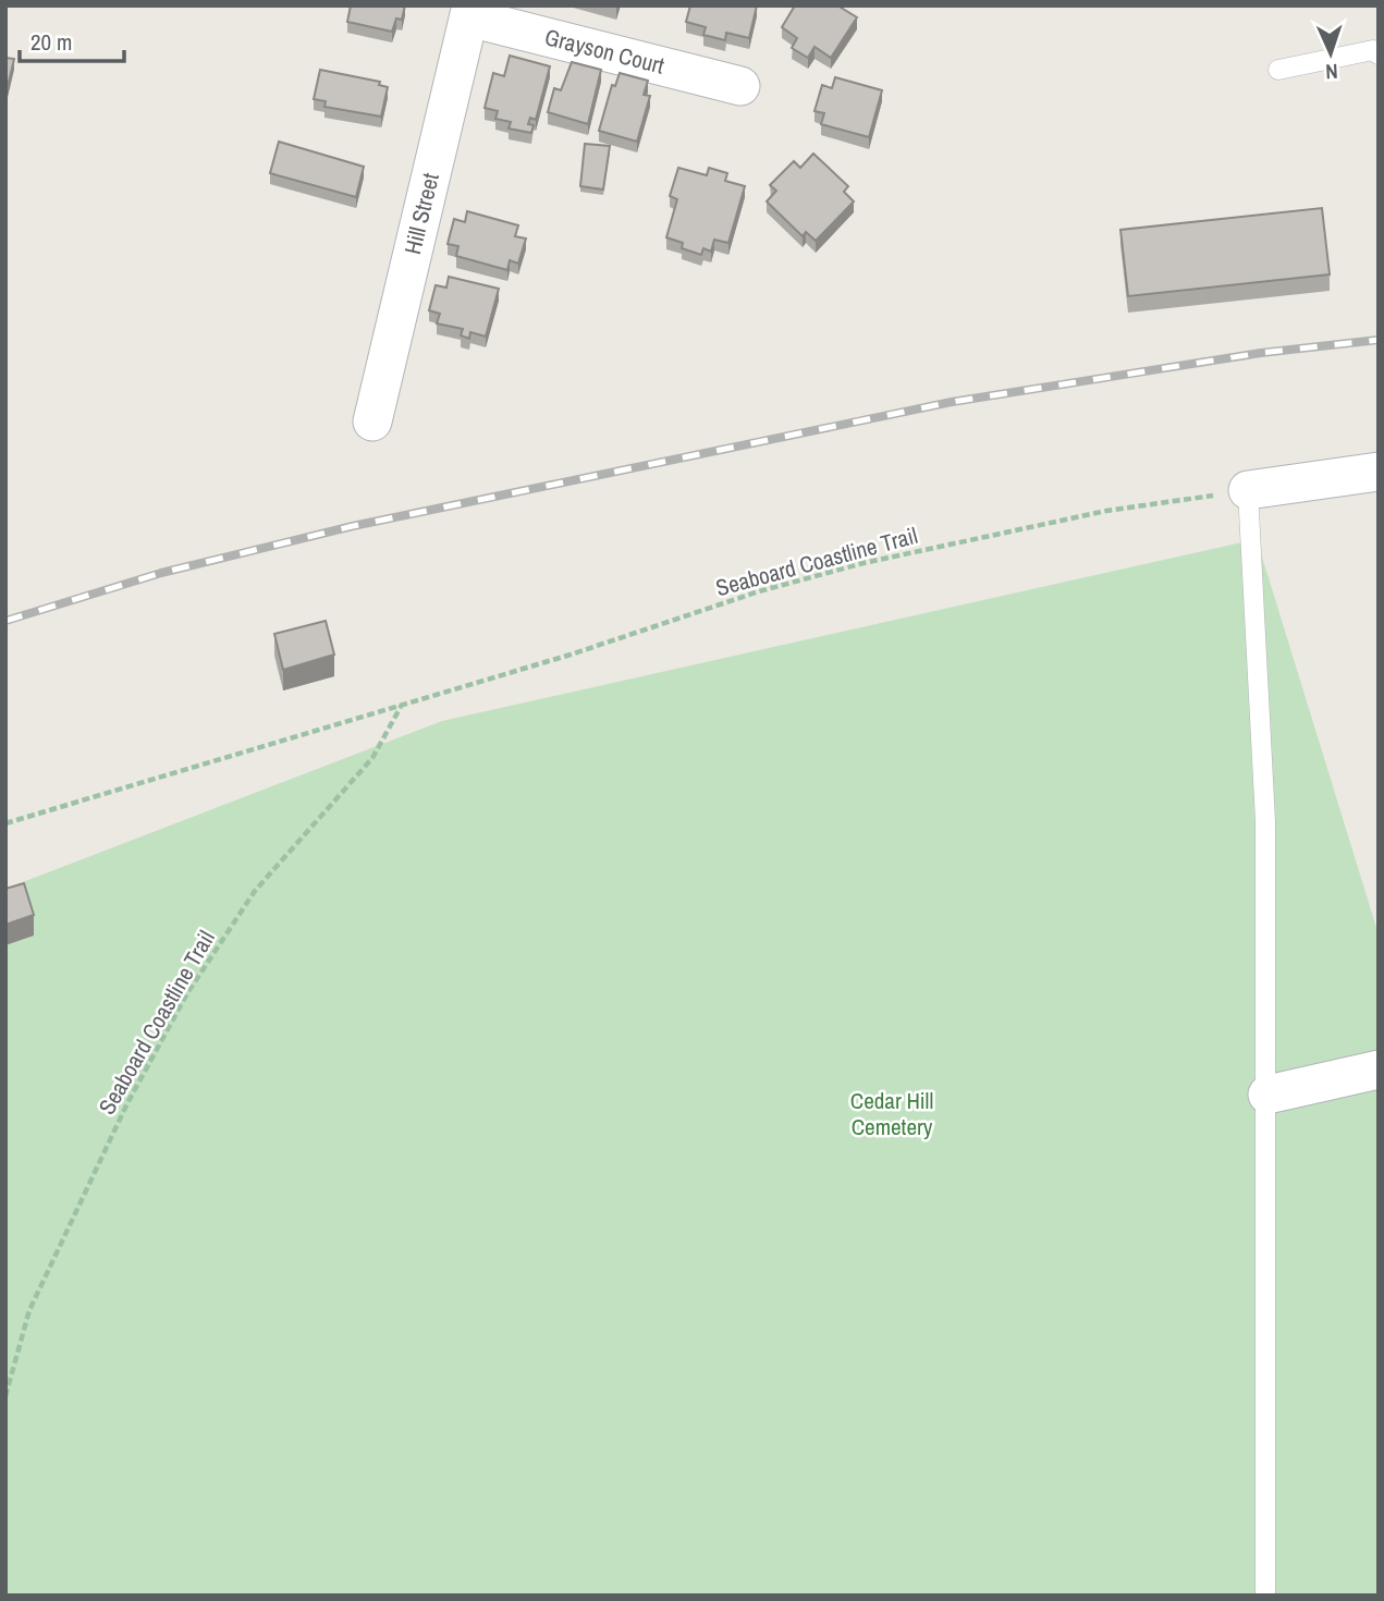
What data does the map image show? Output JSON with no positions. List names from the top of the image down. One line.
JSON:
{"streets":{"street":["Grayson Court","Hill Street"],"path":["Seaboard Coastline Trail"]},"crossings":[["Grayson Court","Hill Street"]],"parks":["Cedar Hill Cemetery"],"scale_bar":"20 m","north":"bottom"}
